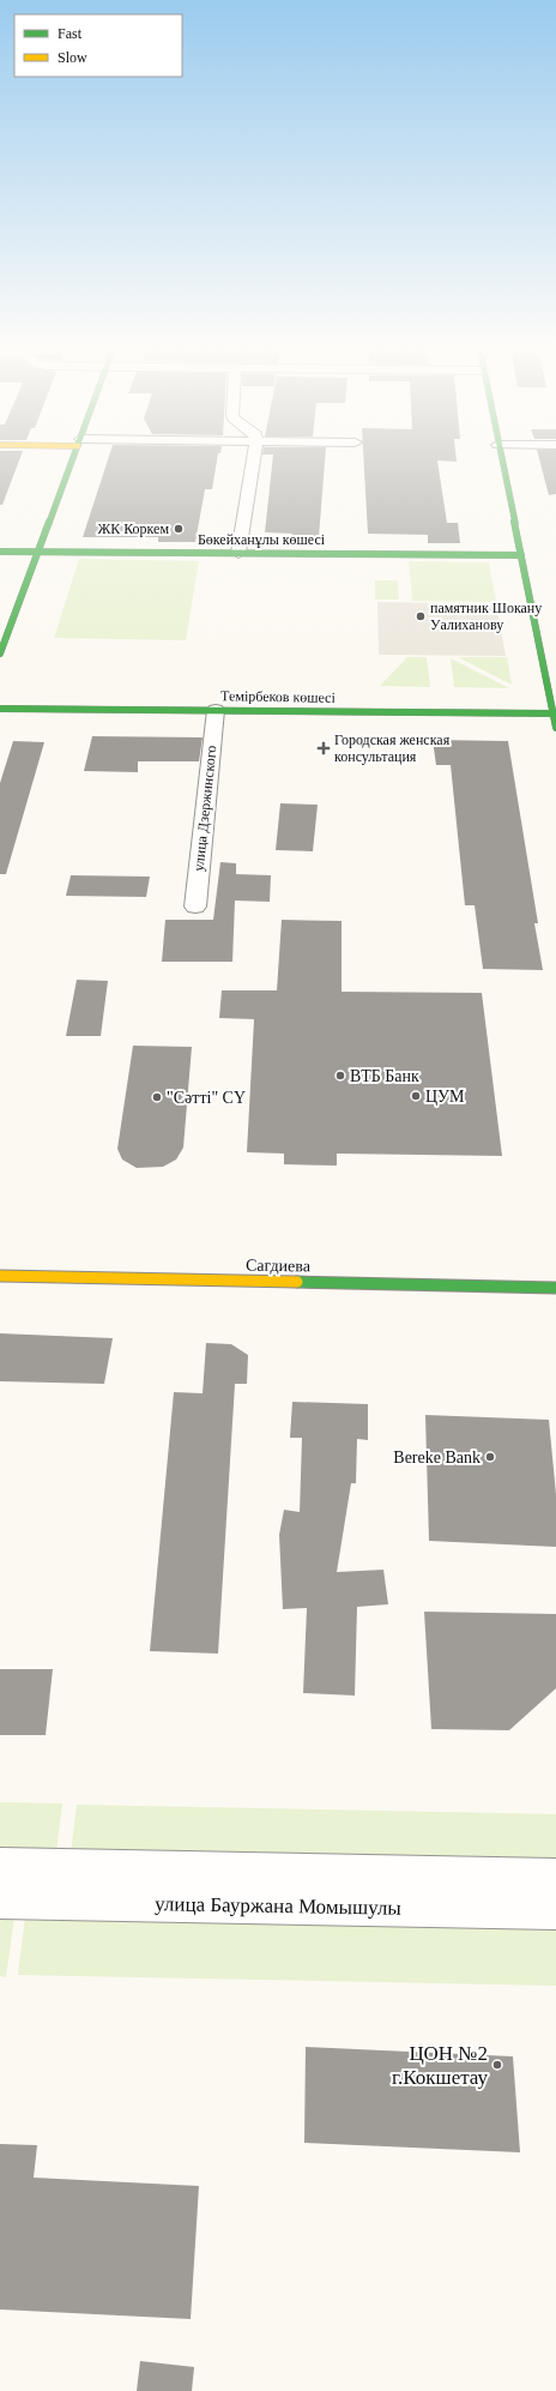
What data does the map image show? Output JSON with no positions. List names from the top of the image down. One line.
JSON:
{"streets":{"street":["Бөкейханұлы көшесі","Темірбеков көшесі","улица Дзержинского","Сагдиева","улица Бауржана Момышулы"]},"crossings":[["Темірбеков көшесі","улица Дзержинского"]],"places":{"other":["ЖК Коркем","памятник Шокану Уалиханову","ВТБ Банк","ЦУМ","\"Сәтті\" СY","Bereke Bank","ЦОН №2 г.Кокшетау"],"health":["Городская женская консультация"]},"legend":["Fast","Slow"]}
